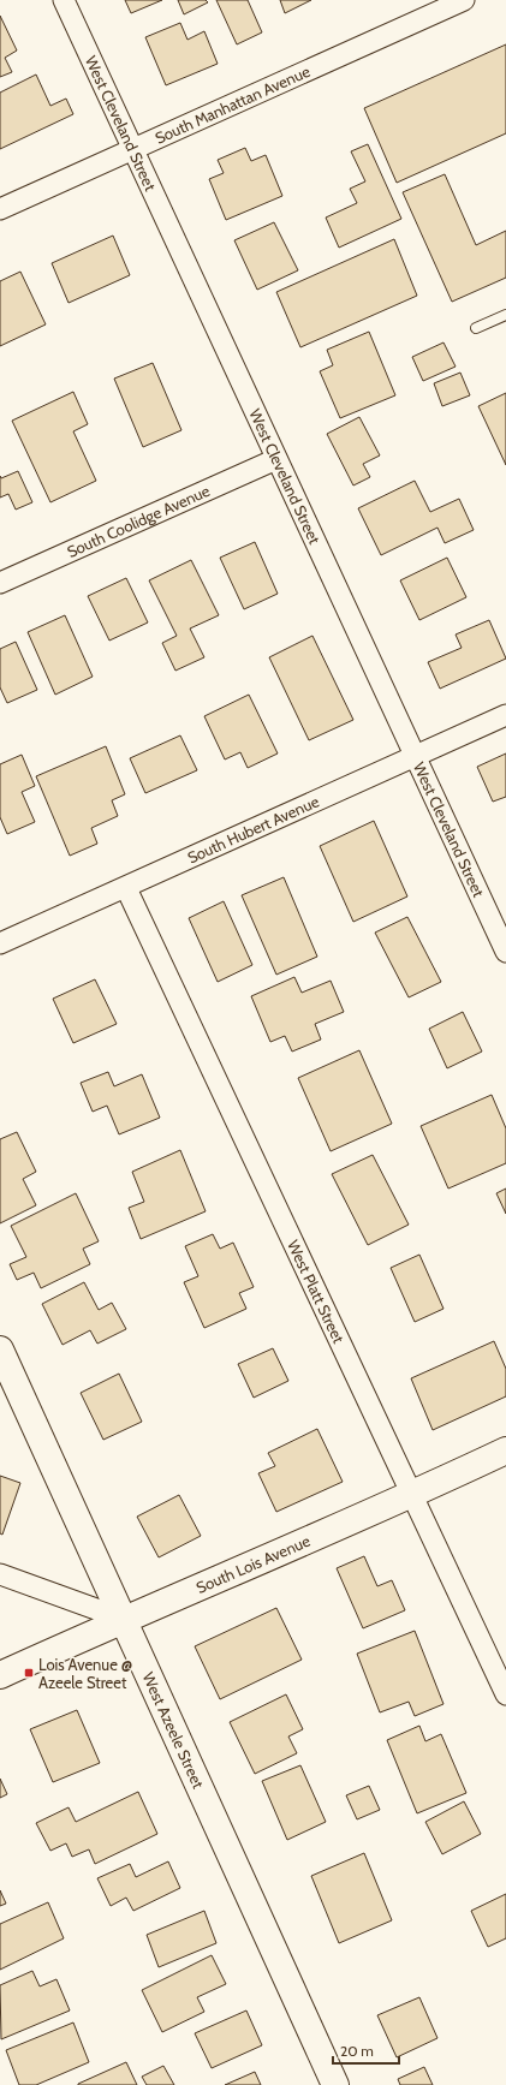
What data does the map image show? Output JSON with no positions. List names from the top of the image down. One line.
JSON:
{"streets":{"street":["South Manhattan Avenue","West Cleveland Street","South Coolidge Avenue","South Hubert Avenue","West Platt Street","South Lois Avenue","West Azeele Street"]},"crossings":[["South Manhattan Avenue","West Cleveland Street"],["West Cleveland Street","South Coolidge Avenue"],["West Cleveland Street","South Hubert Avenue"],["South Hubert Avenue","West Platt Street"],["West Platt Street","South Lois Avenue"],["South Lois Avenue","West Azeele Street"]],"places":{"transit":["Lois Avenue @ Azeele Street"]},"scale_bar":"20 m"}
